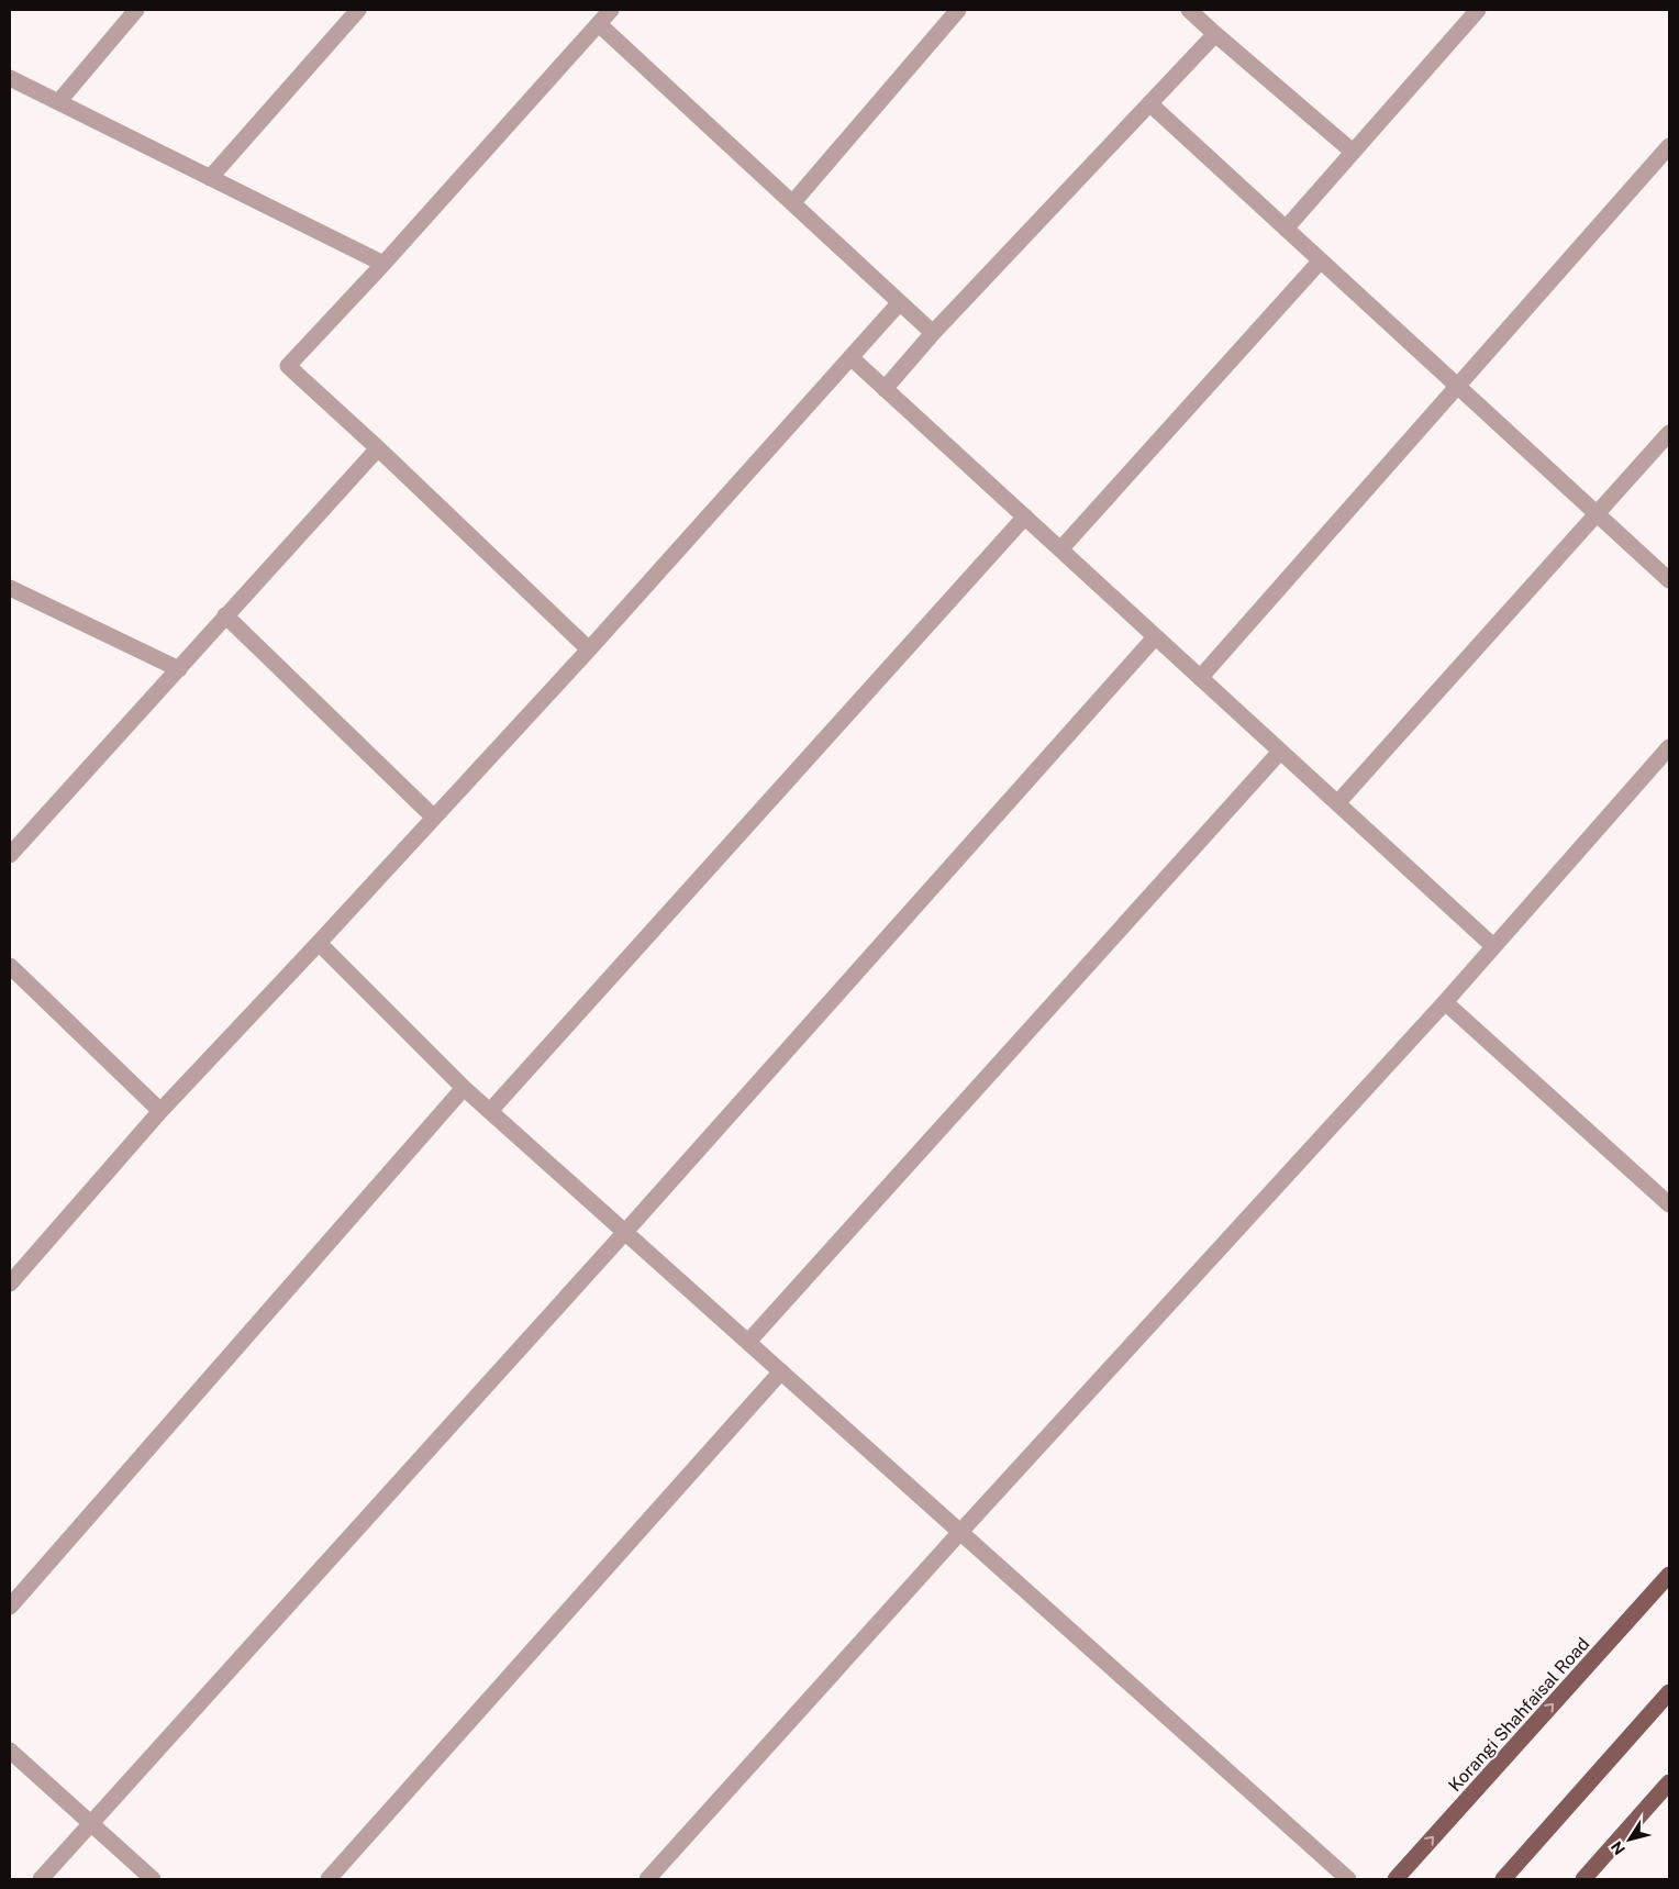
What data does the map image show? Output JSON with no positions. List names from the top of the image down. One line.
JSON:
{"streets":{"main road":["Korangi Shahfaisal Road"]},"north":"bottom left"}
